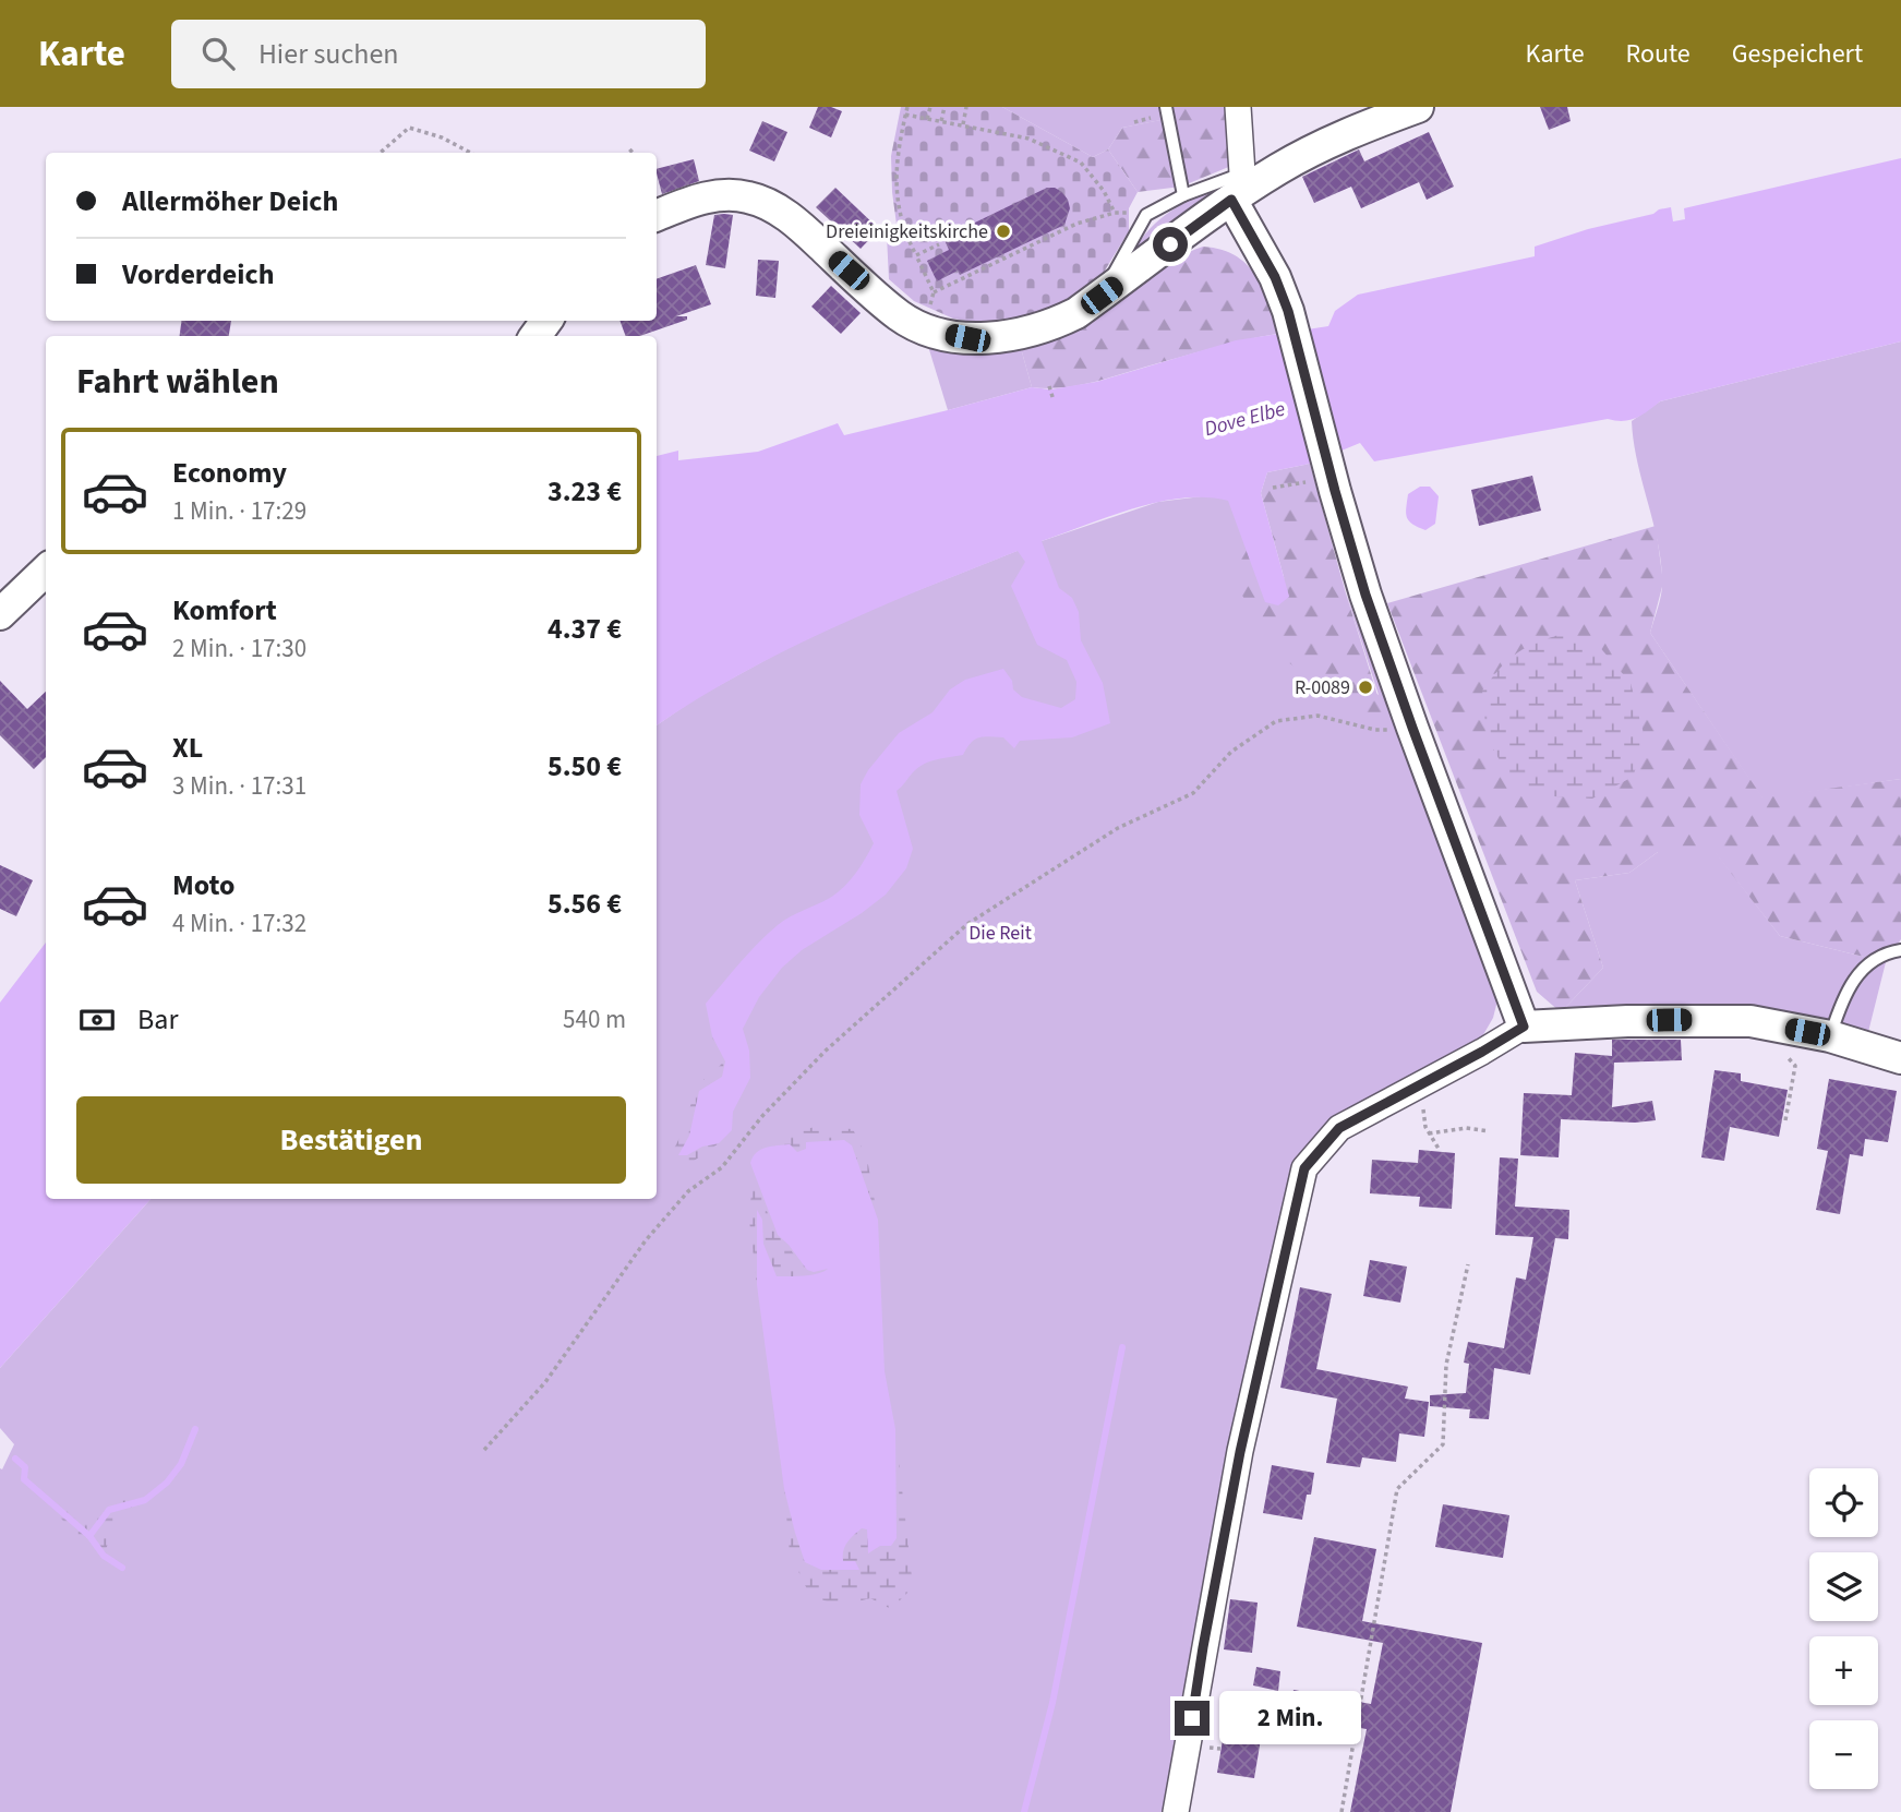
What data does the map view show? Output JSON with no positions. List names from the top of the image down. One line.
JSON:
{"water":["Dove Elbe"],"parks":["Die Reit"],"places":["Dreieinigkeitskirche","R-0089"],"page":{"header":"Karte","search":"Hier suchen","nav":["Karte","Route","Gespeichert"],"banner":["Allermöher Deich","Vorderdeich"],"heading":"Fahrt wählen","list":[{"name":"Economy","note":"1 Min. · 17:29","value":"3.23 €"},{"name":"Komfort","note":"2 Min. · 17:30","value":"4.37 €"},{"name":"XL","note":"3 Min. · 17:31","value":"5.50 €"},{"name":"Moto","note":"4 Min. · 17:32","value":"5.56 €"}],"pay":["Bar","540 m"],"buttons":"Bestätigen","map_buttons":["+","−"],"bubble":"2 Min."}}
